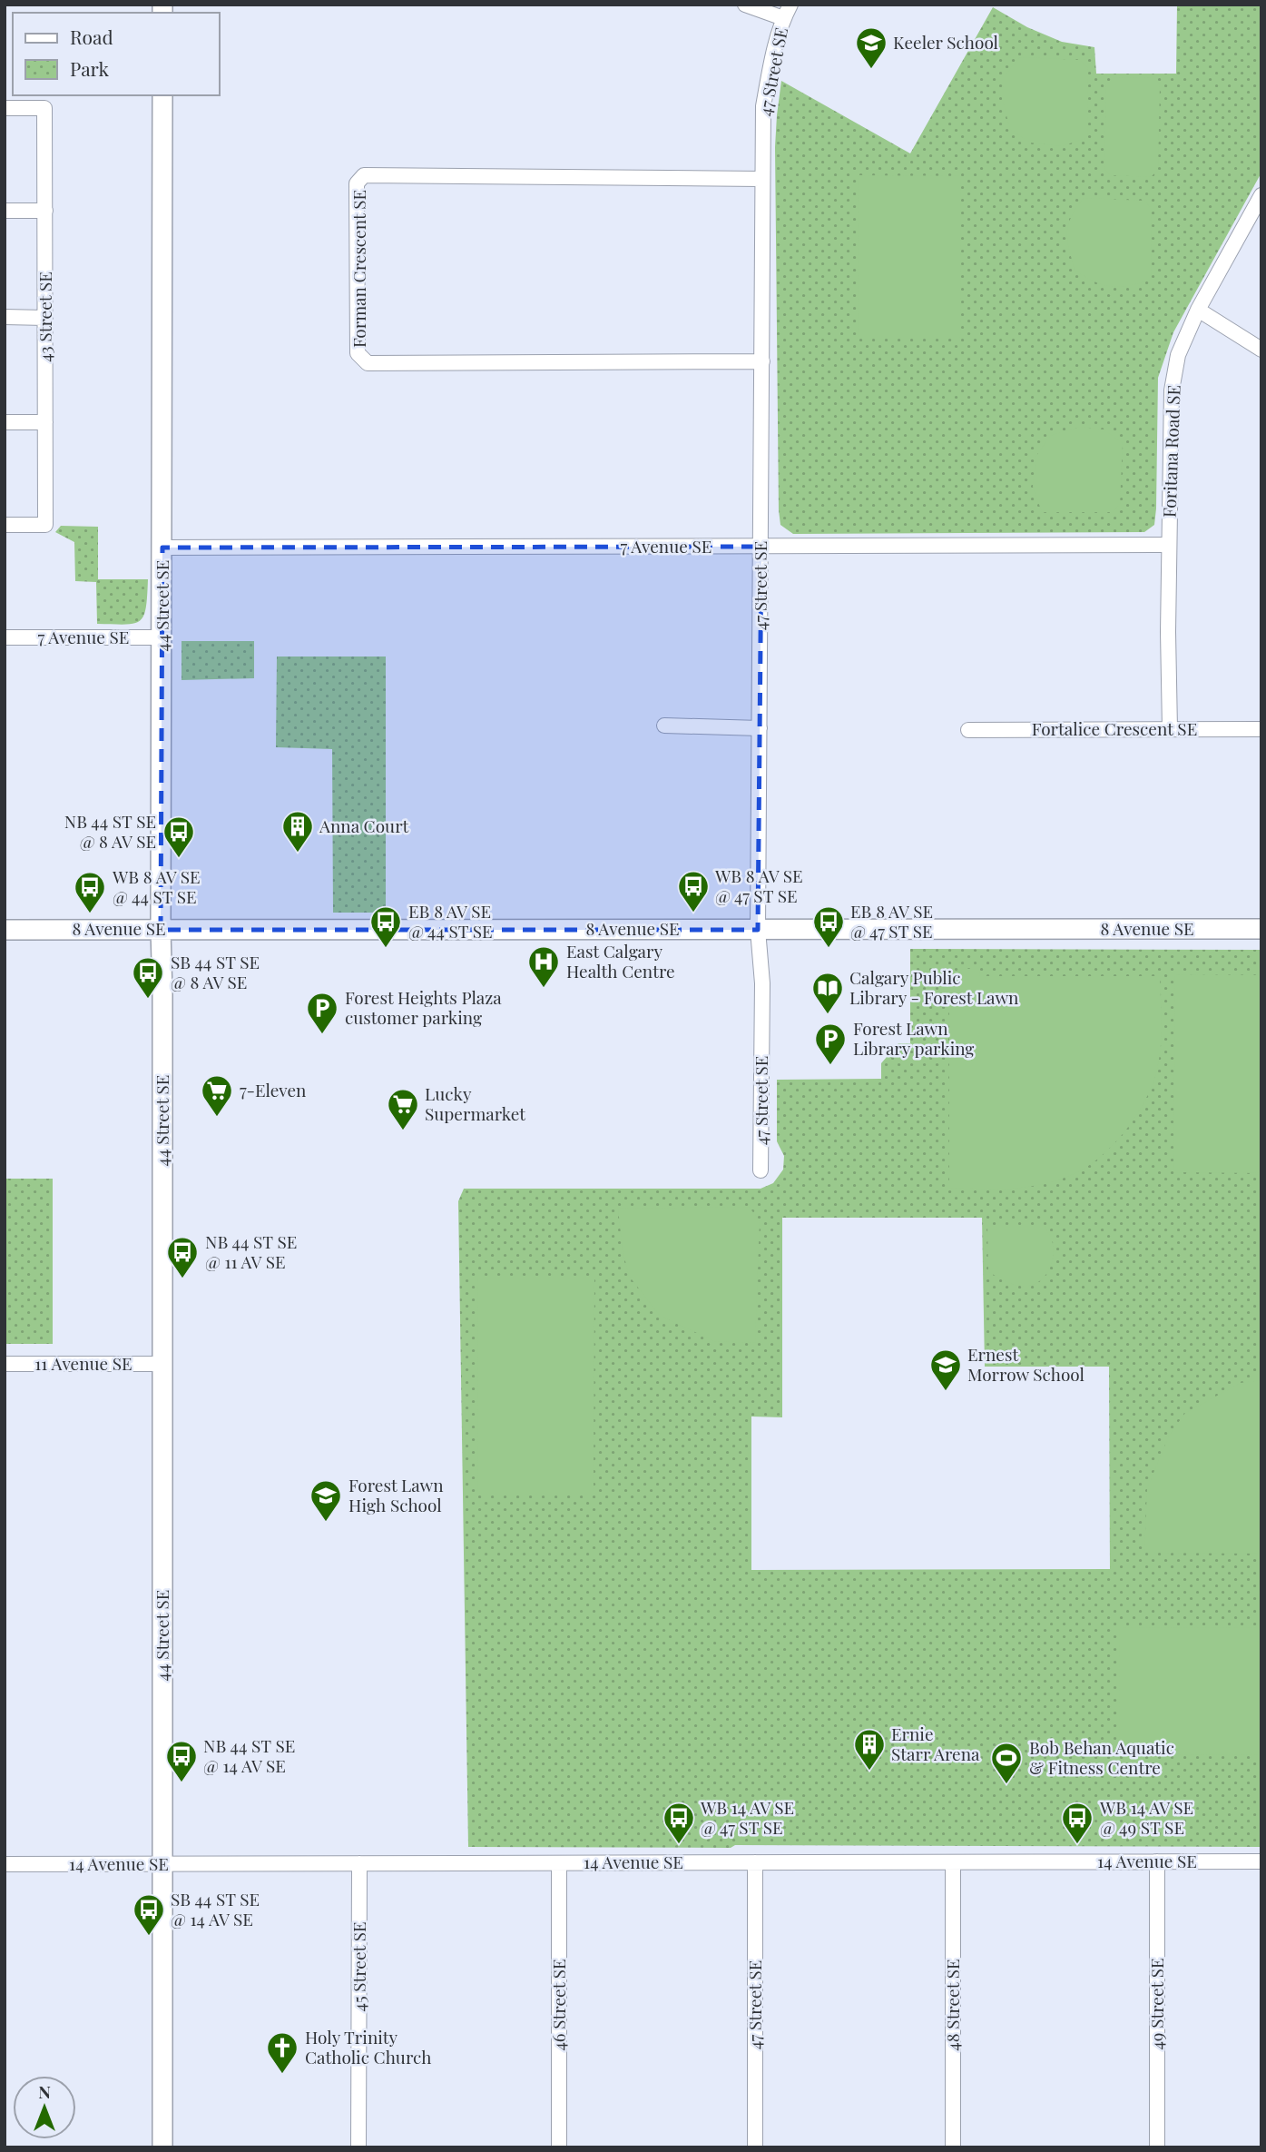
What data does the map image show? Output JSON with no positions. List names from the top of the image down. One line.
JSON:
{"streets":{"street":["47 Street SE","Forman Crescent SE","43 Street SE","Foritana Road SE","7 Avenue SE","44 Street SE","Fortalice Crescent SE","8 Avenue SE","11 Avenue SE","14 Avenue SE","45 Street SE","49 Street SE","46 Street SE","48 Street SE"]},"crossings":[["47 Street SE","Forman Crescent SE"],["47 Street SE","7 Avenue SE"],["47 Street SE","8 Avenue SE"],["47 Street SE","14 Avenue SE"],["Foritana Road SE","7 Avenue SE"],["Foritana Road SE","Fortalice Crescent SE"],["7 Avenue SE","44 Street SE"],["44 Street SE","8 Avenue SE"],["44 Street SE","11 Avenue SE"],["44 Street SE","14 Avenue SE"],["14 Avenue SE","45 Street SE"],["14 Avenue SE","49 Street SE"],["14 Avenue SE","46 Street SE"],["14 Avenue SE","48 Street SE"]],"places":{"school or university":["Keeler School","Ernest Morrow School","Forest Lawn High School"],"building":["Anna Court","Ernie Starr Arena"],"bus stop":["NB 44 ST SE @ 8 AV SE","WB 8 AV SE @ 47 ST SE","WB 8 AV SE @ 44 ST SE","EB 8 AV SE @ 44 ST SE","EB 8 AV SE @ 47 ST SE","SB 44 ST SE @ 8 AV SE","NB 44 ST SE @ 11 AV SE","NB 44 ST SE @ 14 AV SE","WB 14 AV SE @ 47 ST SE","WB 14 AV SE @ 49 ST SE","SB 44 ST SE @ 14 AV SE"],"hospital":["East Calgary Health Centre"],"library":["Calgary Public Library - Forest Lawn"],"parking":["Forest Heights Plaza customer parking","Forest Lawn Library parking"],"supermarket":["7-Eleven","Lucky Supermarket"],"sports":["Bob Behan Aquatic & Fitness Centre"],"church":["Holy Trinity Catholic Church"]},"legend":["Road","Park"],"north":"top"}
